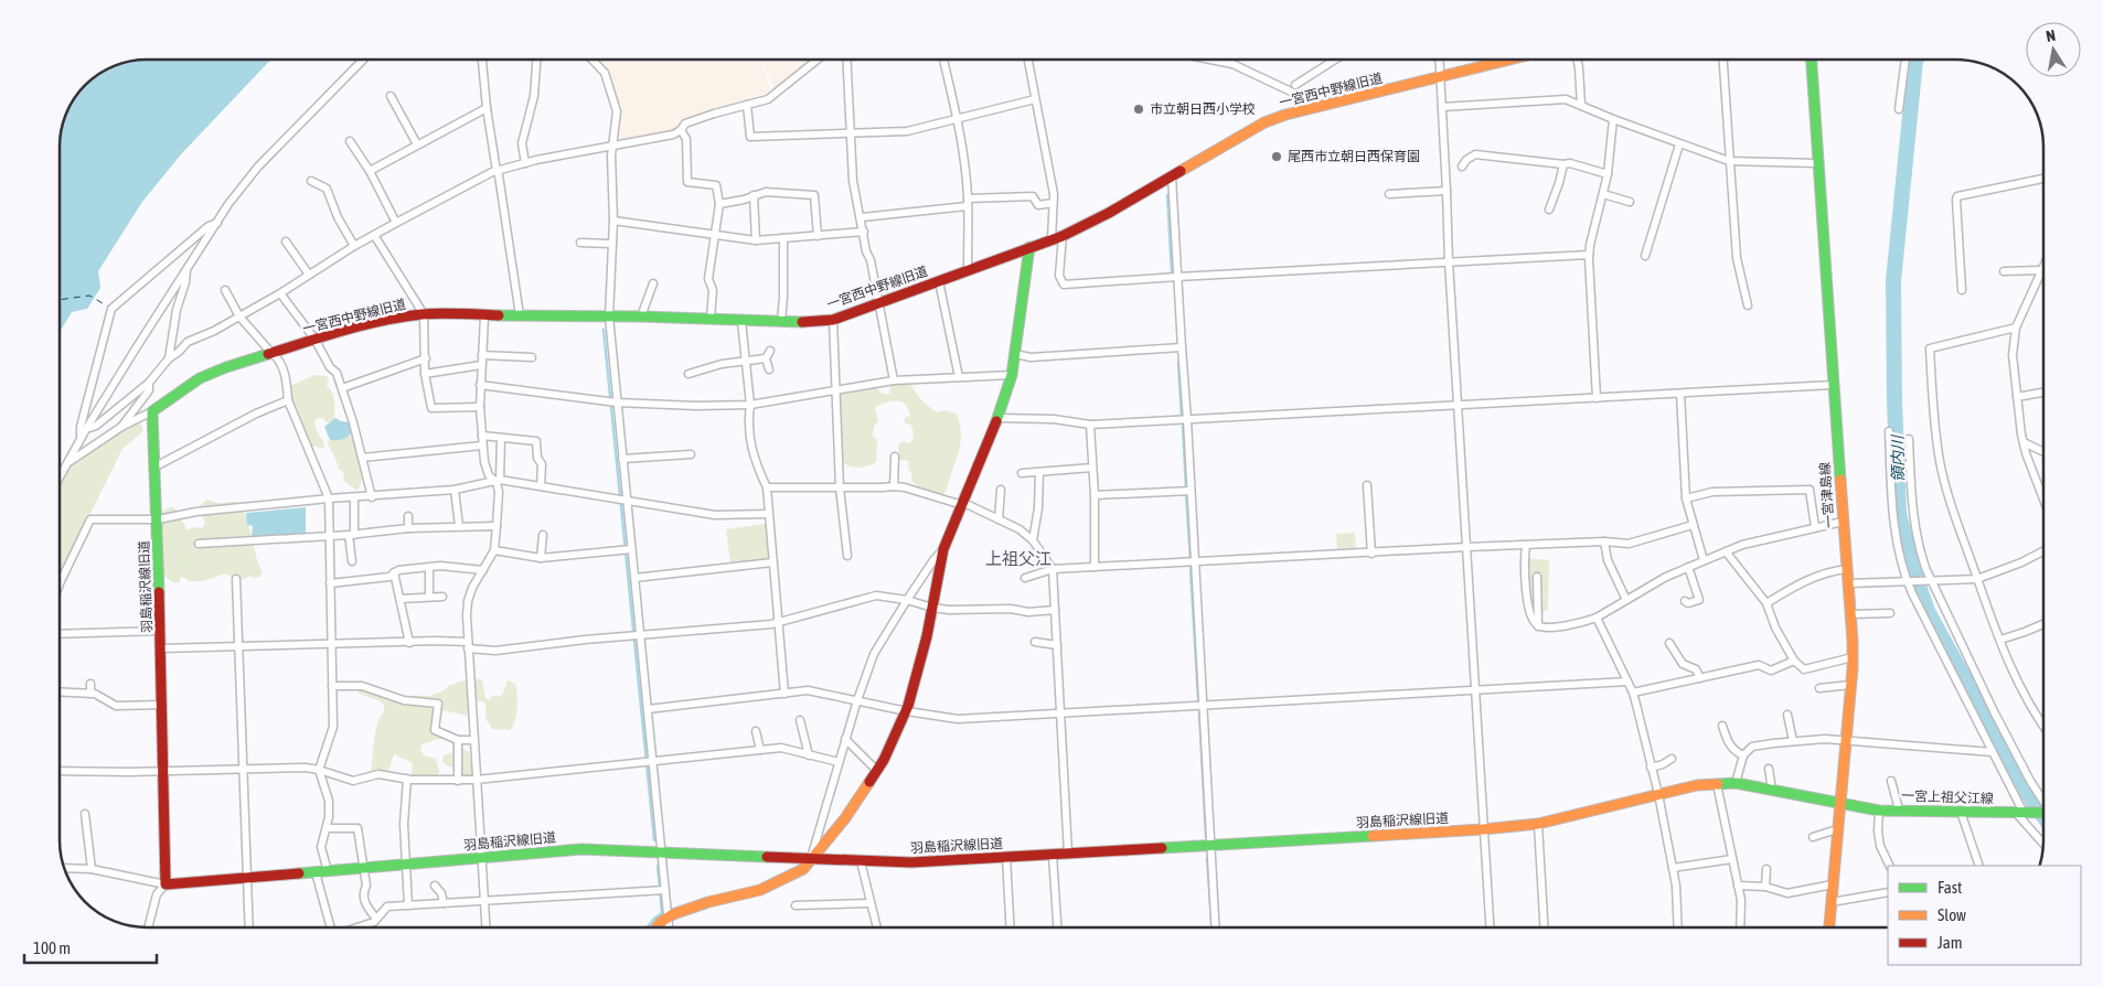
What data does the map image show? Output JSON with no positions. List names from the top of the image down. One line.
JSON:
{"streets":{"street":["一宮西中野線旧道","一宮津島線","羽島稲沢線旧道","一宮上祖父江線"]},"crossings":[["一宮西中野線旧道","羽島稲沢線旧道"],["一宮津島線","羽島稲沢線旧道"],["一宮津島線","一宮上祖父江線"],["羽島稲沢線旧道","一宮上祖父江線"]],"districts":["上祖父江"],"water":["領内川"],"places":["市立朝日西小学校","尾西市立朝日西保育園"],"legend":["Fast","Slow","Jam"],"scale_bar":"100 m","north":"top"}
